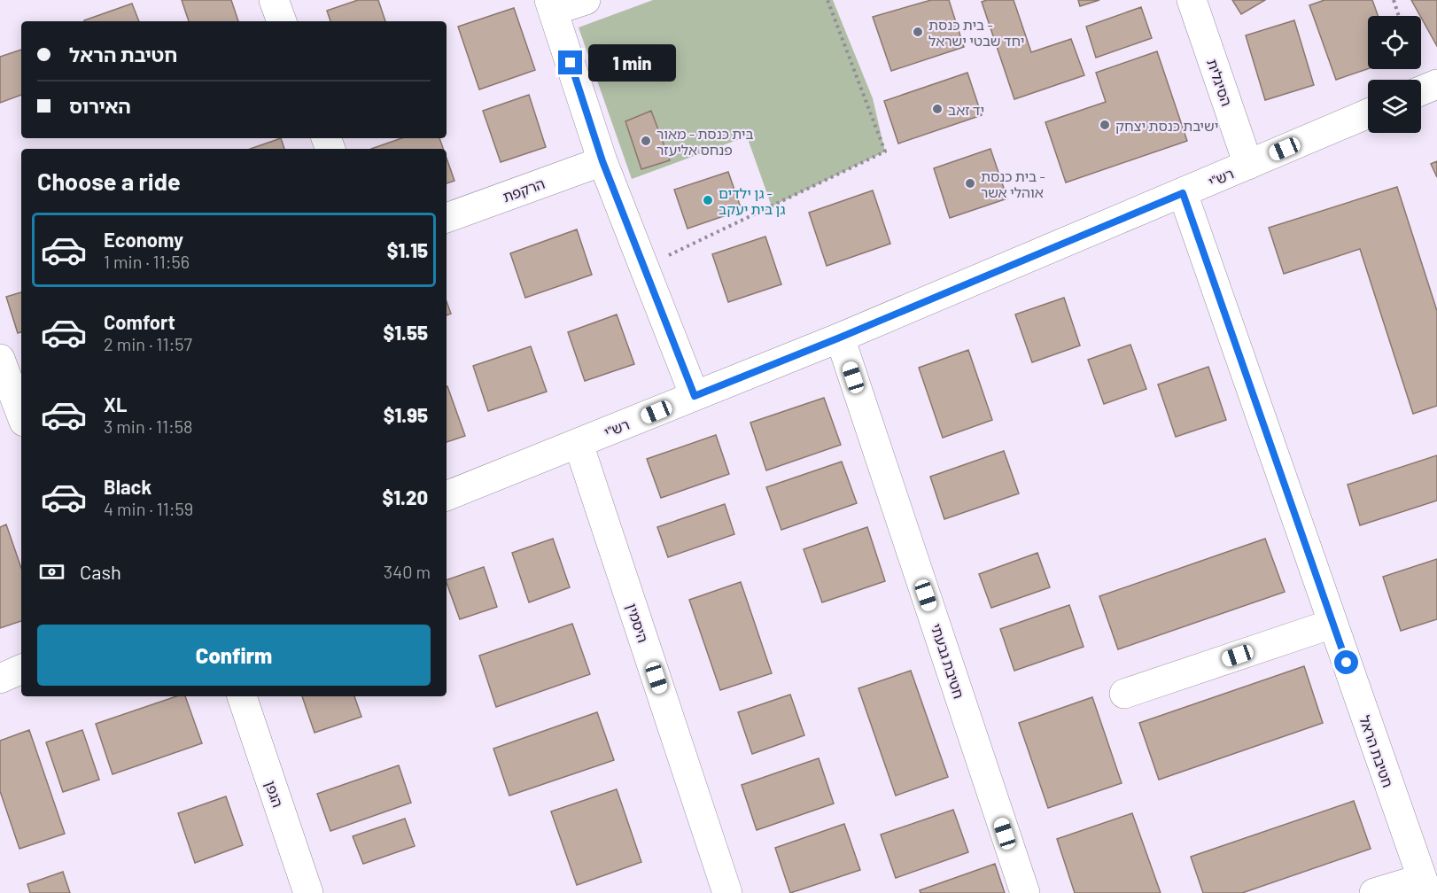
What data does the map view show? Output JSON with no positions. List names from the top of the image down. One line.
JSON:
{"streets":{"street":["הסיגלית","רש\"י","הרקפת","היסמין","חטיבת גבעתי","חטיבת הראל","הגפן"]},"crossings":[["הסיגלית","רש\"י"],["רש\"י","היסמין"],["רש\"י","חטיבת גבעתי"],["רש\"י","חטיבת הראל"]],"places":["בית כנסת - יחד שבטי ישראל","יד זאב","ישיבת כנסת יצחק","בית כנסת - מאור פנחס אליעזר","בית כנסת - אוהלי אשר","גן ילדים - גן בית יעקב"],"page":{"banner":["חטיבת הראל","האירוס"],"bubble":"1 min","heading":"Choose a ride","list":[{"name":"Economy","note":"1 min · 11:56","value":"$1.15"},{"name":"Comfort","note":"2 min · 11:57","value":"$1.55"},{"name":"XL","note":"3 min · 11:58","value":"$1.95"},{"name":"Black","note":"4 min · 11:59","value":"$1.20"}],"pay":["Cash","340 m"],"buttons":"Confirm"}}
